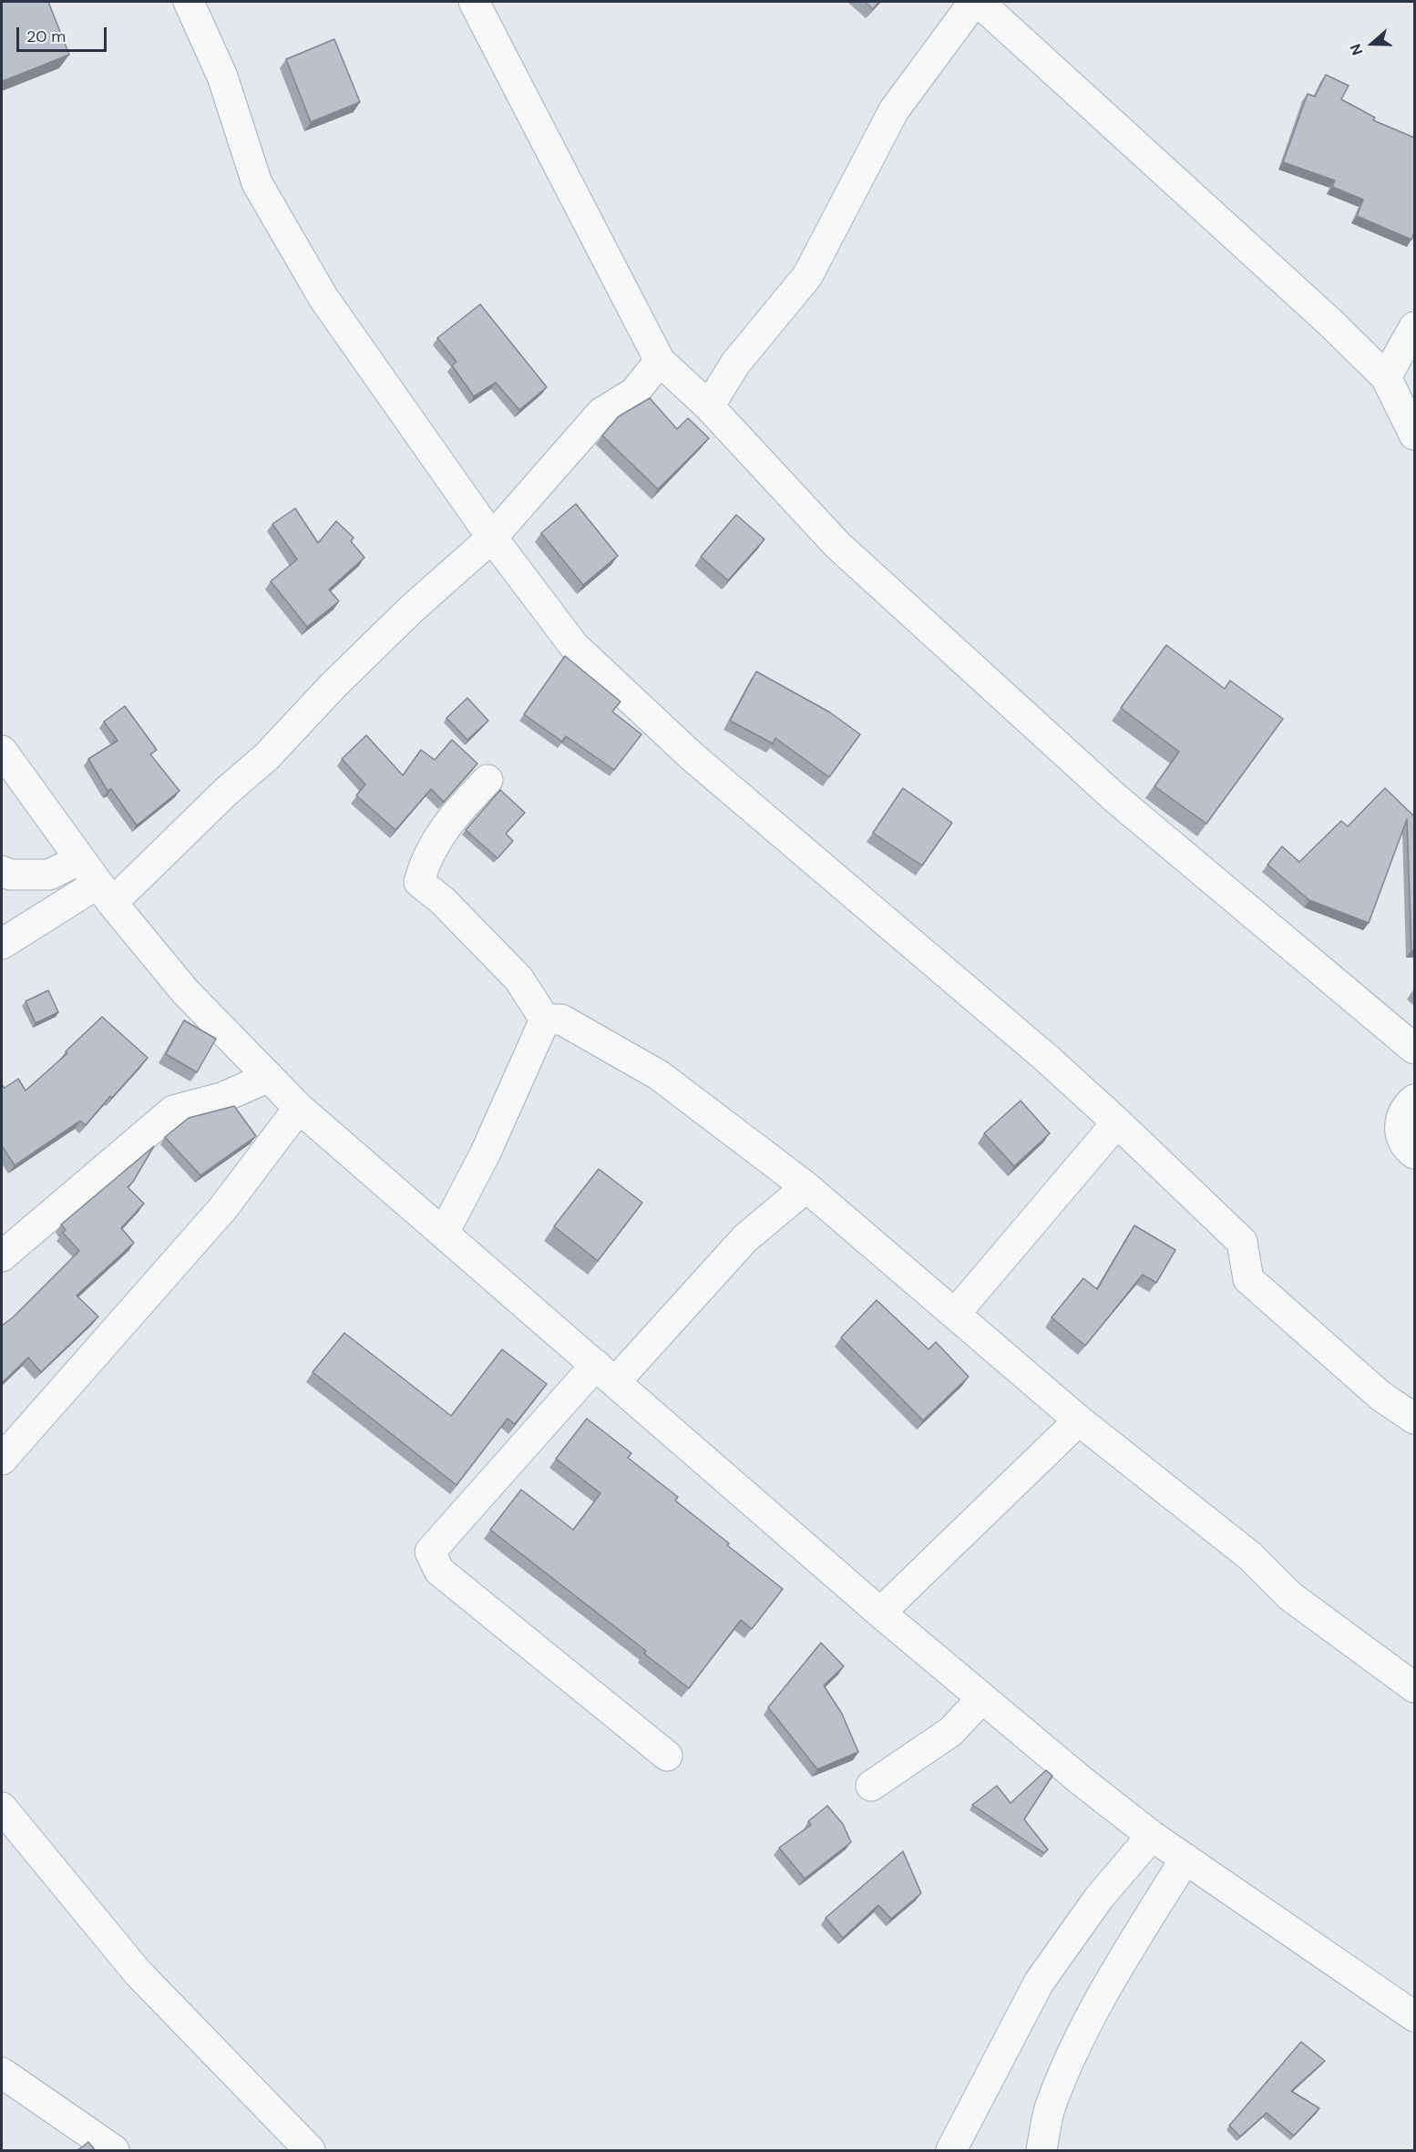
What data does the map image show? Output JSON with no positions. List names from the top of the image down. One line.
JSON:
{"scale_bar":"20 m","north":"left"}
